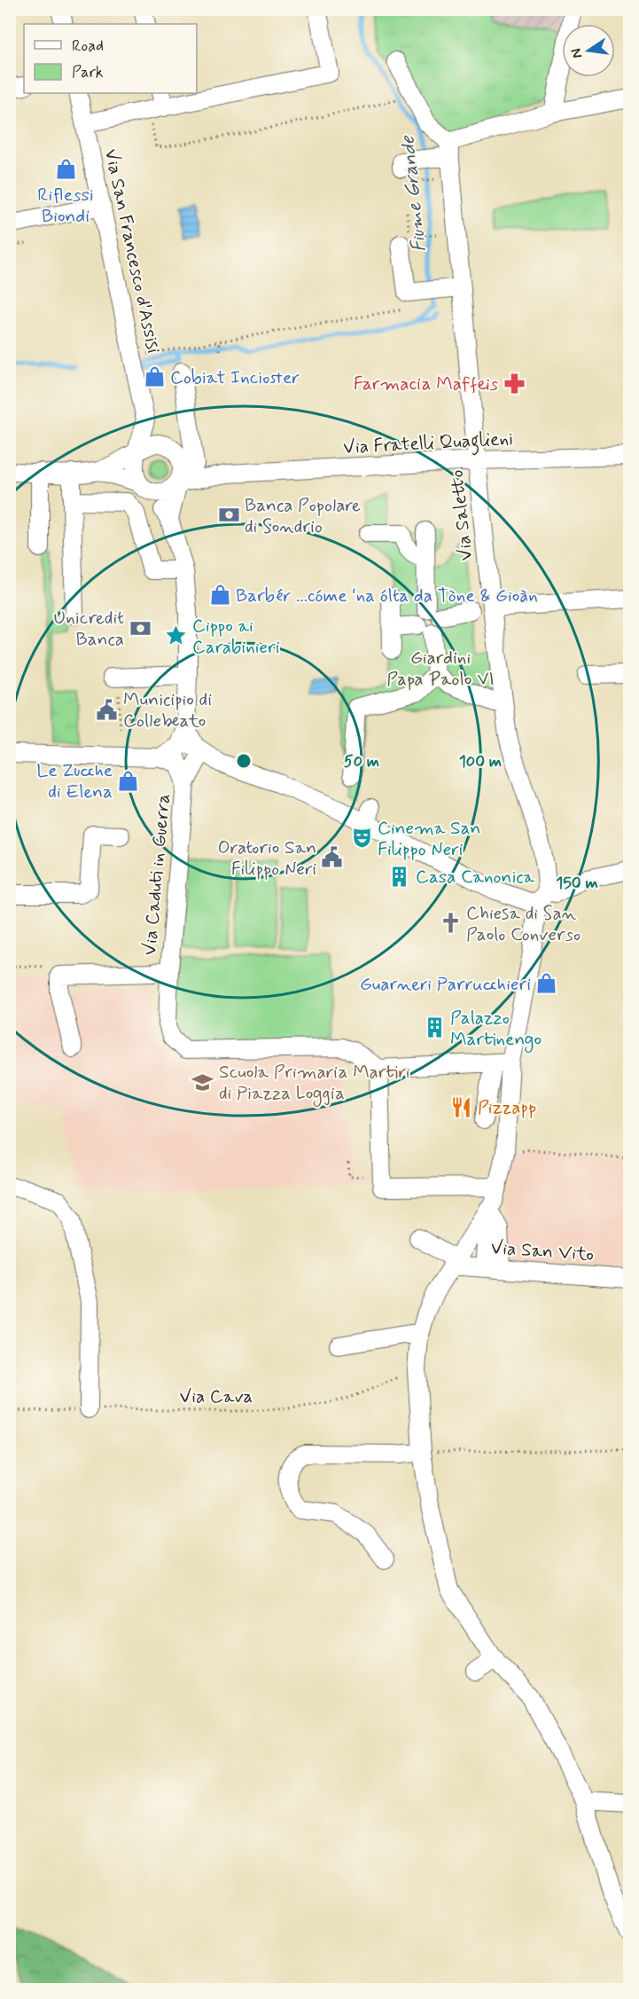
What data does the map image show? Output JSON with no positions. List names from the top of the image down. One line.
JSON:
{"streets":{"street":["Via San Francesco d'Assisi","Via Fratelli Quaglieni","Via Saletto","Via Caduti in Guerra","Via San Vito"],"path":["Via Cava"]},"crossings":[["Via San Francesco d'Assisi","Via Fratelli Quaglieni"],["Via Fratelli Quaglieni","Via Saletto"],["Via Saletto","Via San Vito"],["Via Saletto","Via Cava"]],"water":["Fiume Grande"],"parks":["Giardini Papa Paolo VI"],"places":{"shop":["Riflessi Biondi","Cobiat Incioster","Barbér ...cóme ‘na ólta da Tòne & Gioàn","Le Zucche di Elena","Guarneri Parrucchieri"],"pharmacy":["Farmacia Maffeis"],"bank":["Banca Popolare di Sondrio","Unicredit Banca"],"place":["Cippo ai Carabinieri"],"public building":["Municipio di Collebeato","Oratorio San Filippo Neri"],"theatre":["Cinema San Filippo Neri"],"building":["Casa Canonica","Palazzo Martinengo"],"church":["Chiesa di San Paolo Converso"],"school or university":["Scuola Primaria Martiri di Piazza Loggia"],"restaurant":["Pizzapp"]},"legend":["Road","Park"],"north":"left","rings":["50 m","100 m","150 m"]}
